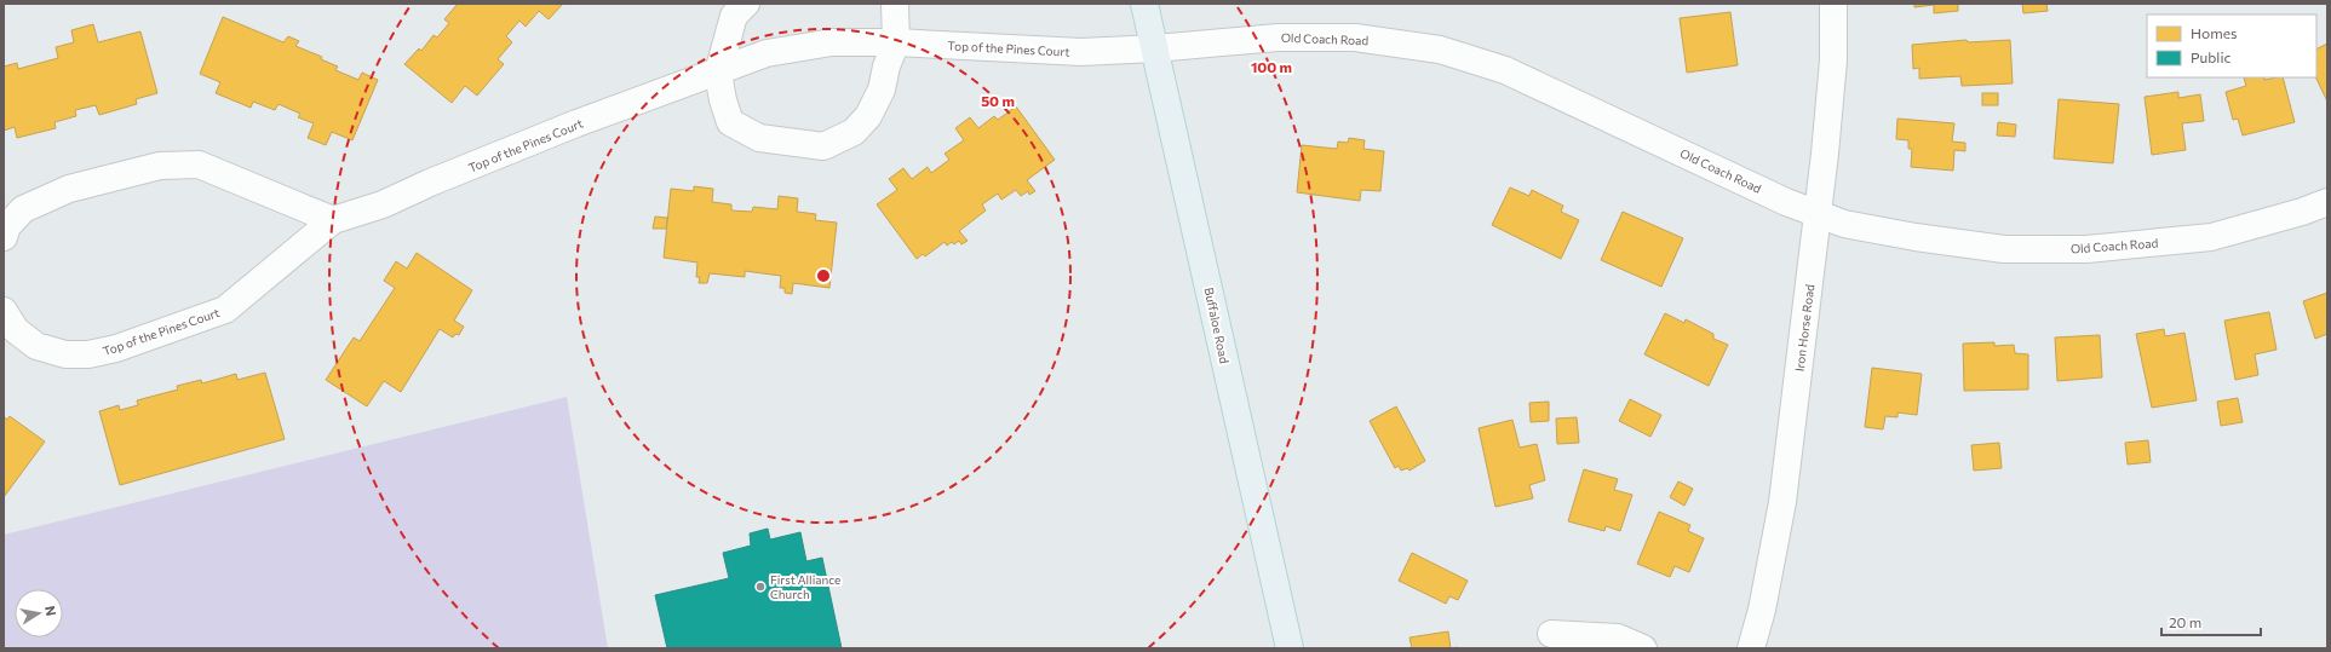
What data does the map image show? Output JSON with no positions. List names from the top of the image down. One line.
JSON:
{"streets":{"main road":["Buffaloe Road"],"street":["Old Coach Road","Top of the Pines Court","Iron Horse Road"]},"crossings":[["Old Coach Road","Top of the Pines Court"],["Old Coach Road","Buffaloe Road"],["Old Coach Road","Iron Horse Road"]],"places":["First Alliance Church"],"legend":["Homes","Public"],"scale_bar":"20 m","north":"right","rings":["100 m","50 m"]}
